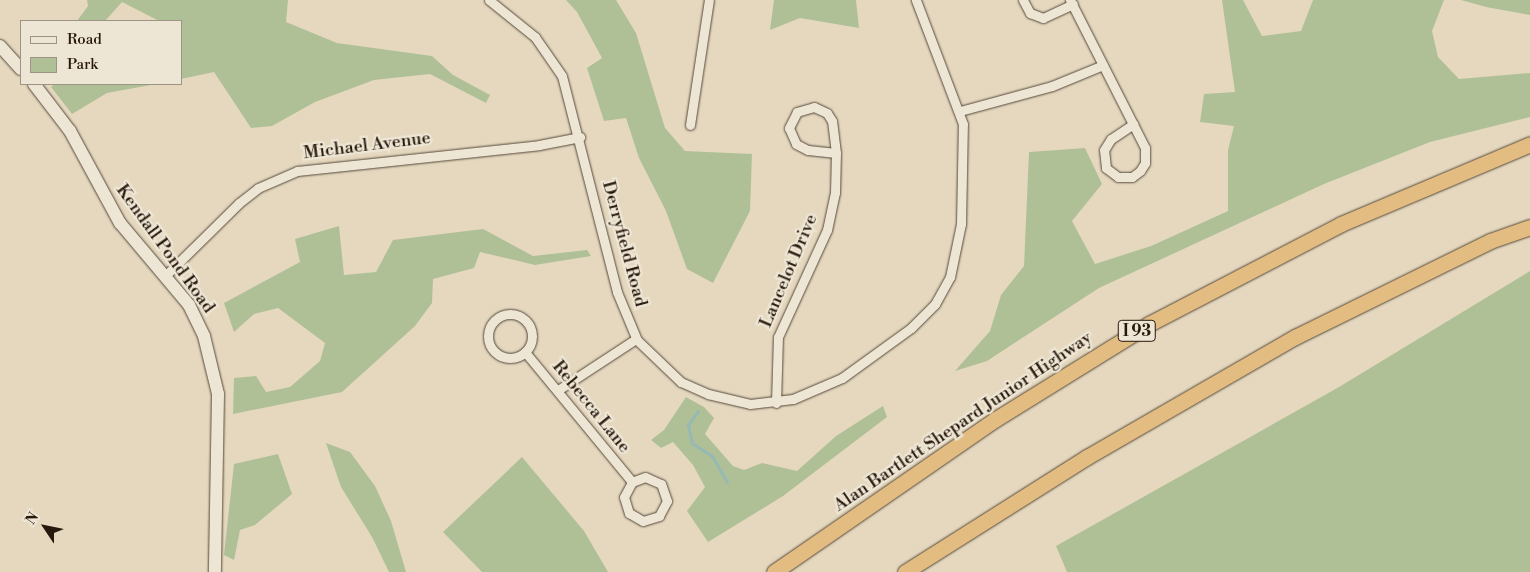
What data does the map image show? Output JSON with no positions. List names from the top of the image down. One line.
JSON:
{"streets":{"highway":["I 93","Alan Bartlett Shepard Junior Highway"],"street":["Michael Avenue","Derryfield Road","Kendall Pond Road","Lancelot Drive","Rebecca Lane"]},"crossings":[["Michael Avenue","Derryfield Road"],["Michael Avenue","Kendall Pond Road"],["Derryfield Road","Lancelot Drive"]],"legend":["Road","Park"],"north":"top left"}
